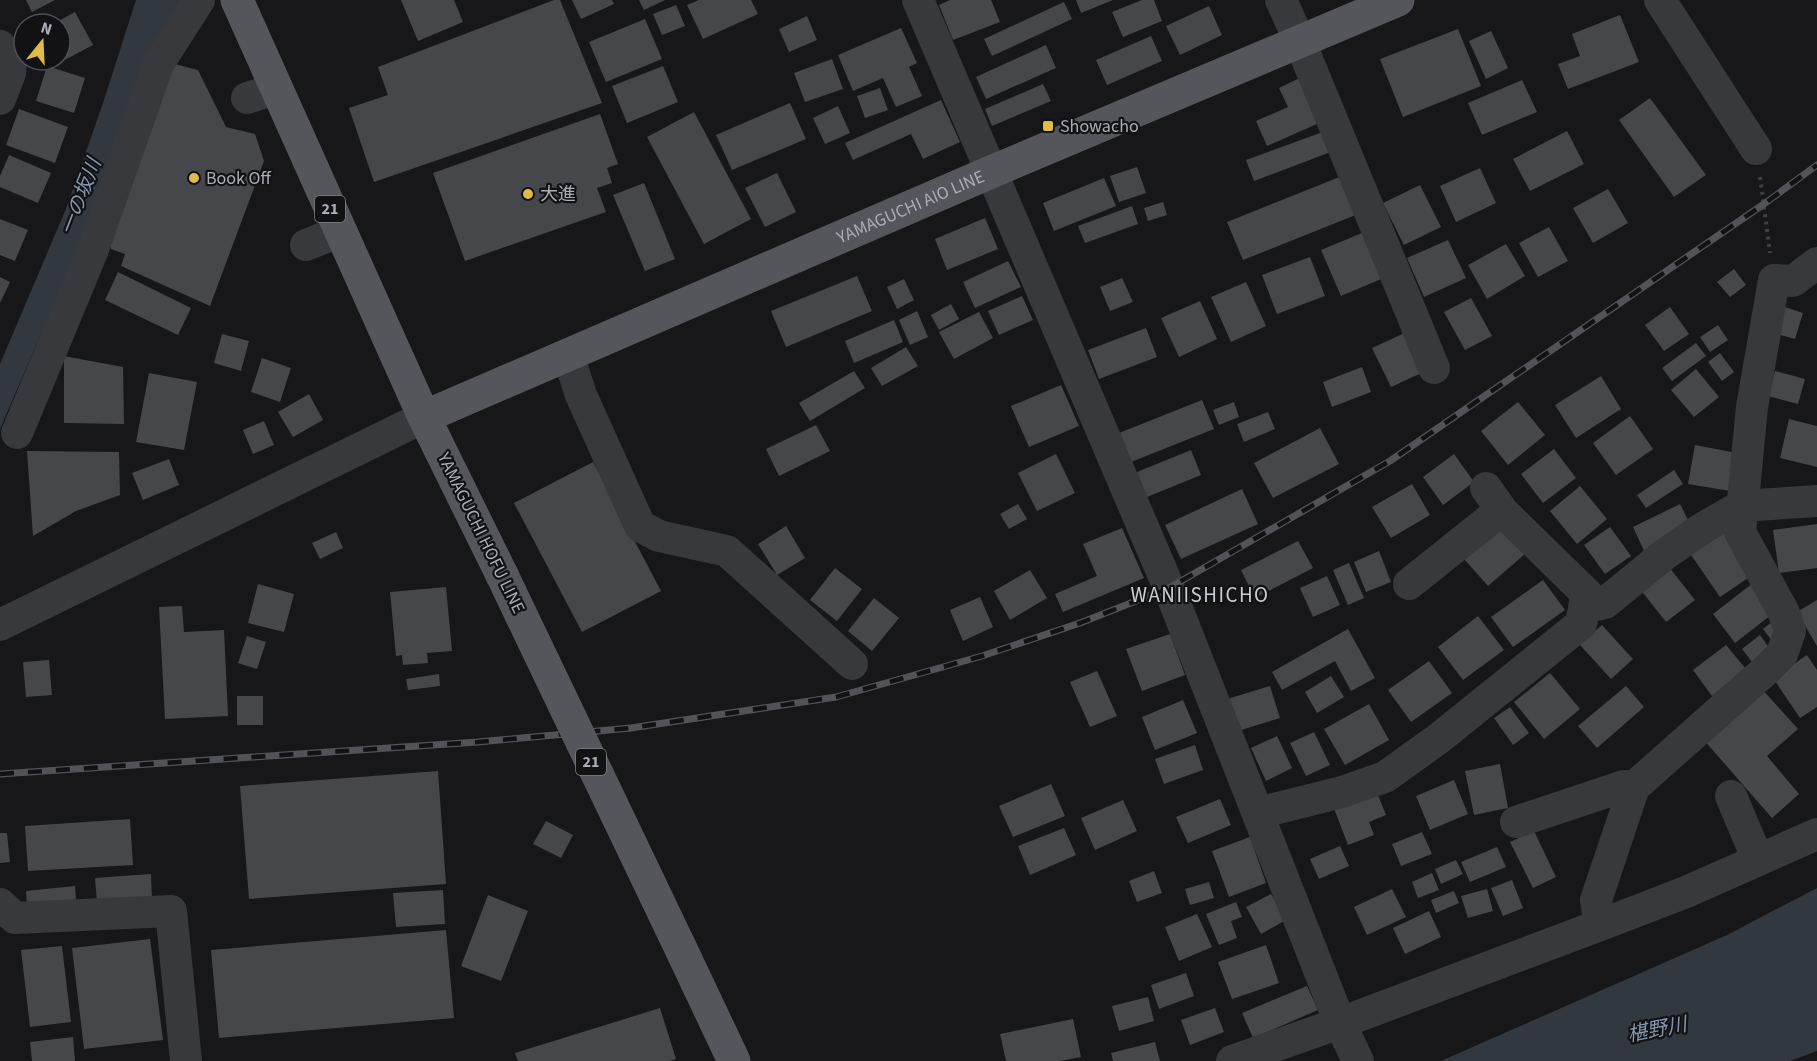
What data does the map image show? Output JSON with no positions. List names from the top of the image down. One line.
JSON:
{"streets":{"main road":["YAMAGUCHI AIO LINE","21","YAMAGUCHI HOFU LINE"]},"crossings":[["YAMAGUCHI AIO LINE","YAMAGUCHI HOFU LINE"]],"districts":["WANIISHICHO"],"water":["一の坂川","椹野川"],"places":{"transit":["Showacho"],"other":["Book Off","大進"]},"north":"top"}
